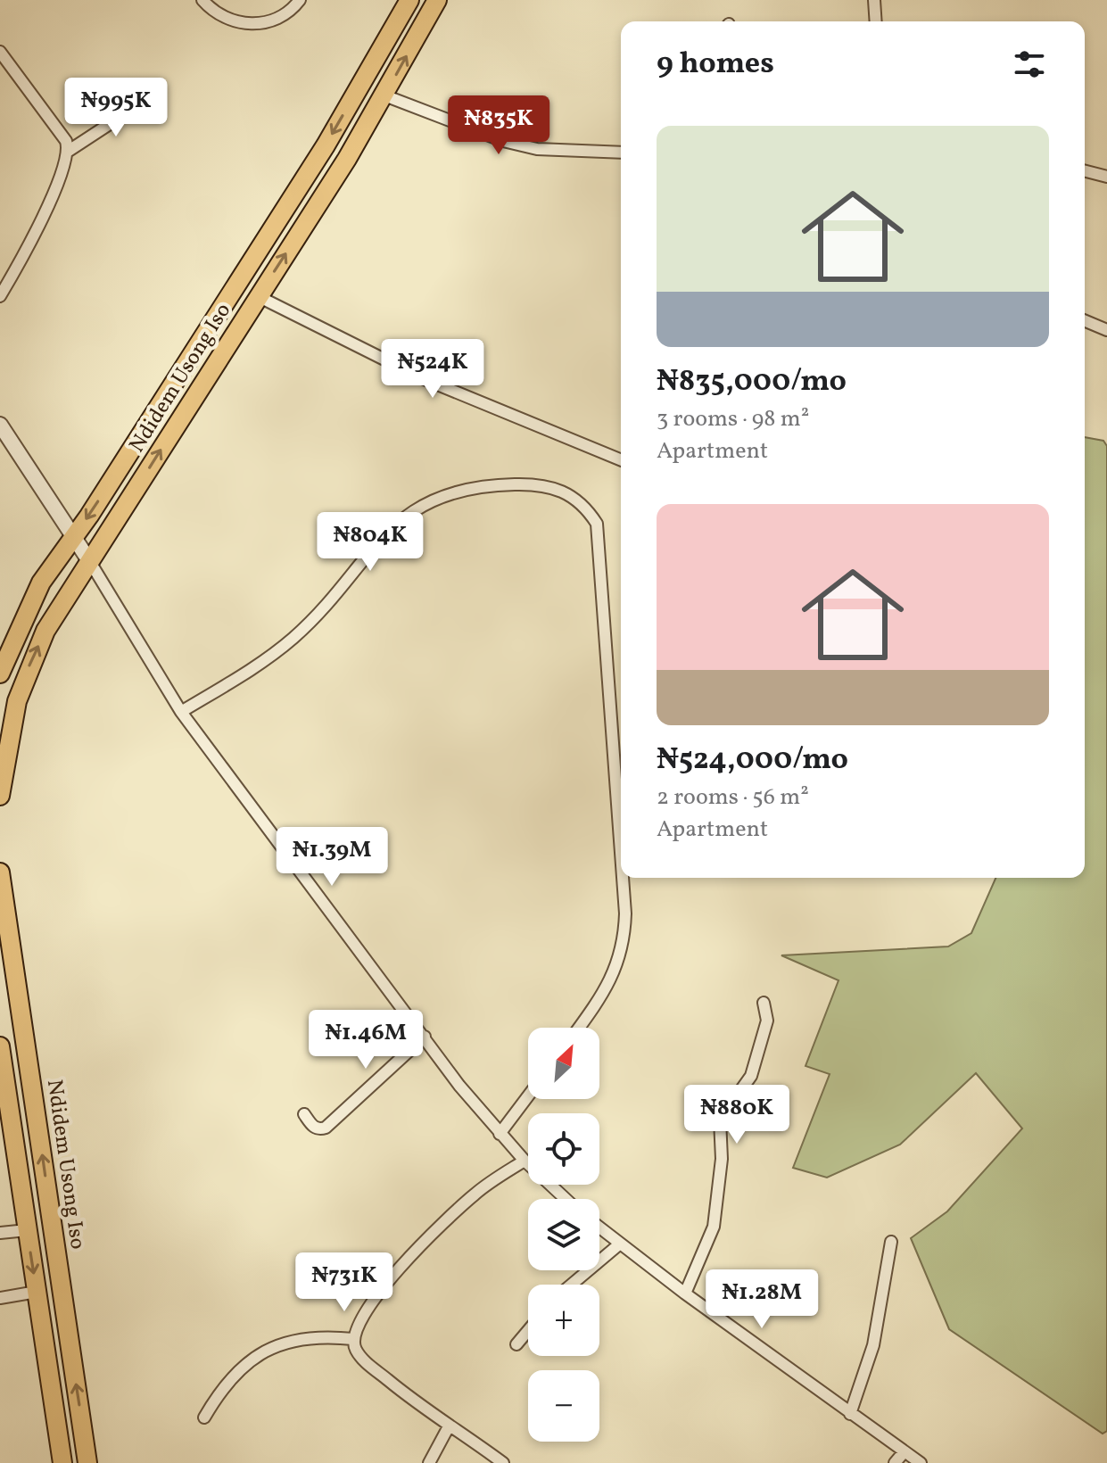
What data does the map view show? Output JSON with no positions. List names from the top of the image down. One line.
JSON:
{"streets":{"highway":["Ndidem Usong Iso"]},"north":"top right","page":{"heading":"9 homes","price":["₦995K","₦835K","₦524K","₦804K","₦1.39M","₦1.46M","₦880K","₦731K","₦1.28M"],"list":[{"name":"₦835,000/mo","note":"3 rooms · 98 m² · Apartment"},{"name":"₦524,000/mo","note":"2 rooms · 56 m² · Apartment"}],"map_buttons":["+","−"]}}
